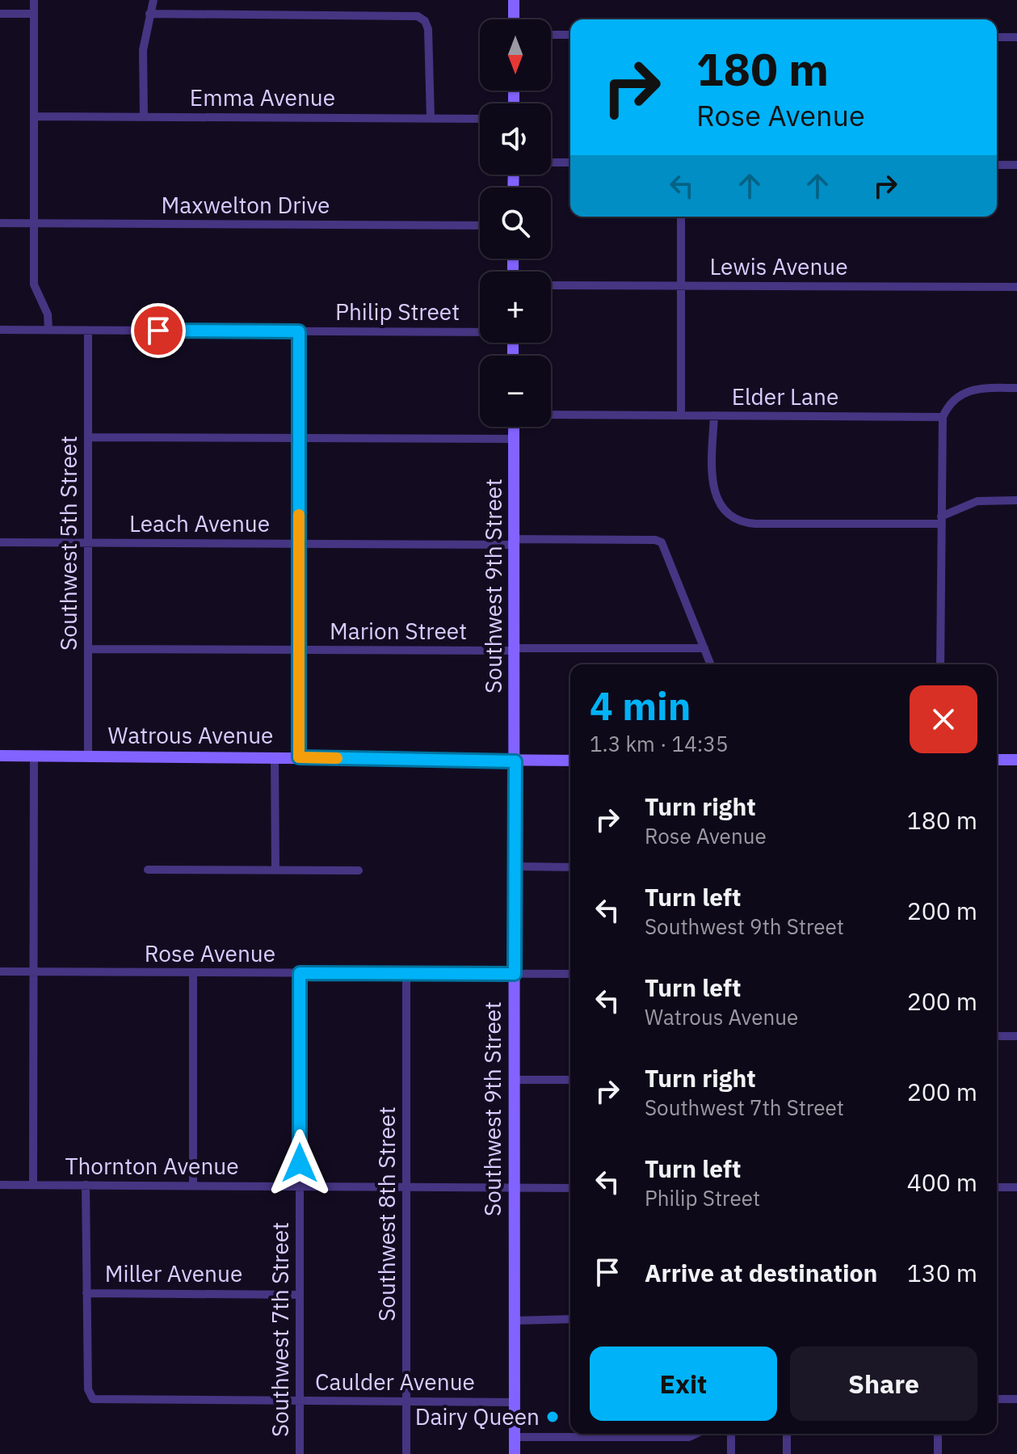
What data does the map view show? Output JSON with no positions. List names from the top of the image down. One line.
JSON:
{"streets":{"main road":["Southwest 9th Street","Watrous Avenue"],"street":["Emma Avenue","Maxwelton Drive","Lewis Avenue","Philip Street","Elder Lane","Leach Avenue","Southwest 5th Street","Marion Street","Rose Avenue","Thornton Avenue","Southwest 8th Street","Miller Avenue","Southwest 7th Street","Caulder Avenue"]},"crossings":[["Philip Street","Southwest 5th Street"],["Leach Avenue","Southwest 5th Street"],["Leach Avenue","Southwest 9th Street"],["Leach Avenue","Marion Street"],["Southwest 5th Street","Marion Street"],["Southwest 5th Street","Watrous Avenue"],["Southwest 9th Street","Marion Street"],["Southwest 9th Street","Watrous Avenue"],["Southwest 9th Street","Rose Avenue"],["Southwest 9th Street","Thornton Avenue"],["Southwest 9th Street","Caulder Avenue"],["Rose Avenue","Southwest 8th Street"],["Rose Avenue","Southwest 7th Street"],["Thornton Avenue","Southwest 8th Street"],["Thornton Avenue","Southwest 7th Street"],["Southwest 8th Street","Caulder Avenue"],["Miller Avenue","Southwest 7th Street"],["Miller Avenue","Caulder Avenue"],["Southwest 7th Street","Caulder Avenue"]],"places":["Dairy Queen"],"north":"bottom","page":{"map_buttons":["+","−"],"turn":["180 m","Rose Avenue"],"heading":["4 min","1.3 km · 14:35"],"list":[{"name":"Turn right","note":"Rose Avenue","value":"180 m"},{"name":"Turn left","note":"Southwest 9th Street","value":"200 m"},{"name":"Turn left","note":"Watrous Avenue","value":"200 m"},{"name":"Turn right","note":"Southwest 7th Street","value":"200 m"},{"name":"Turn left","note":"Philip Street","value":"400 m"},{"name":"Arrive at destination","value":"130 m"}],"buttons":["Exit","Share"]}}
